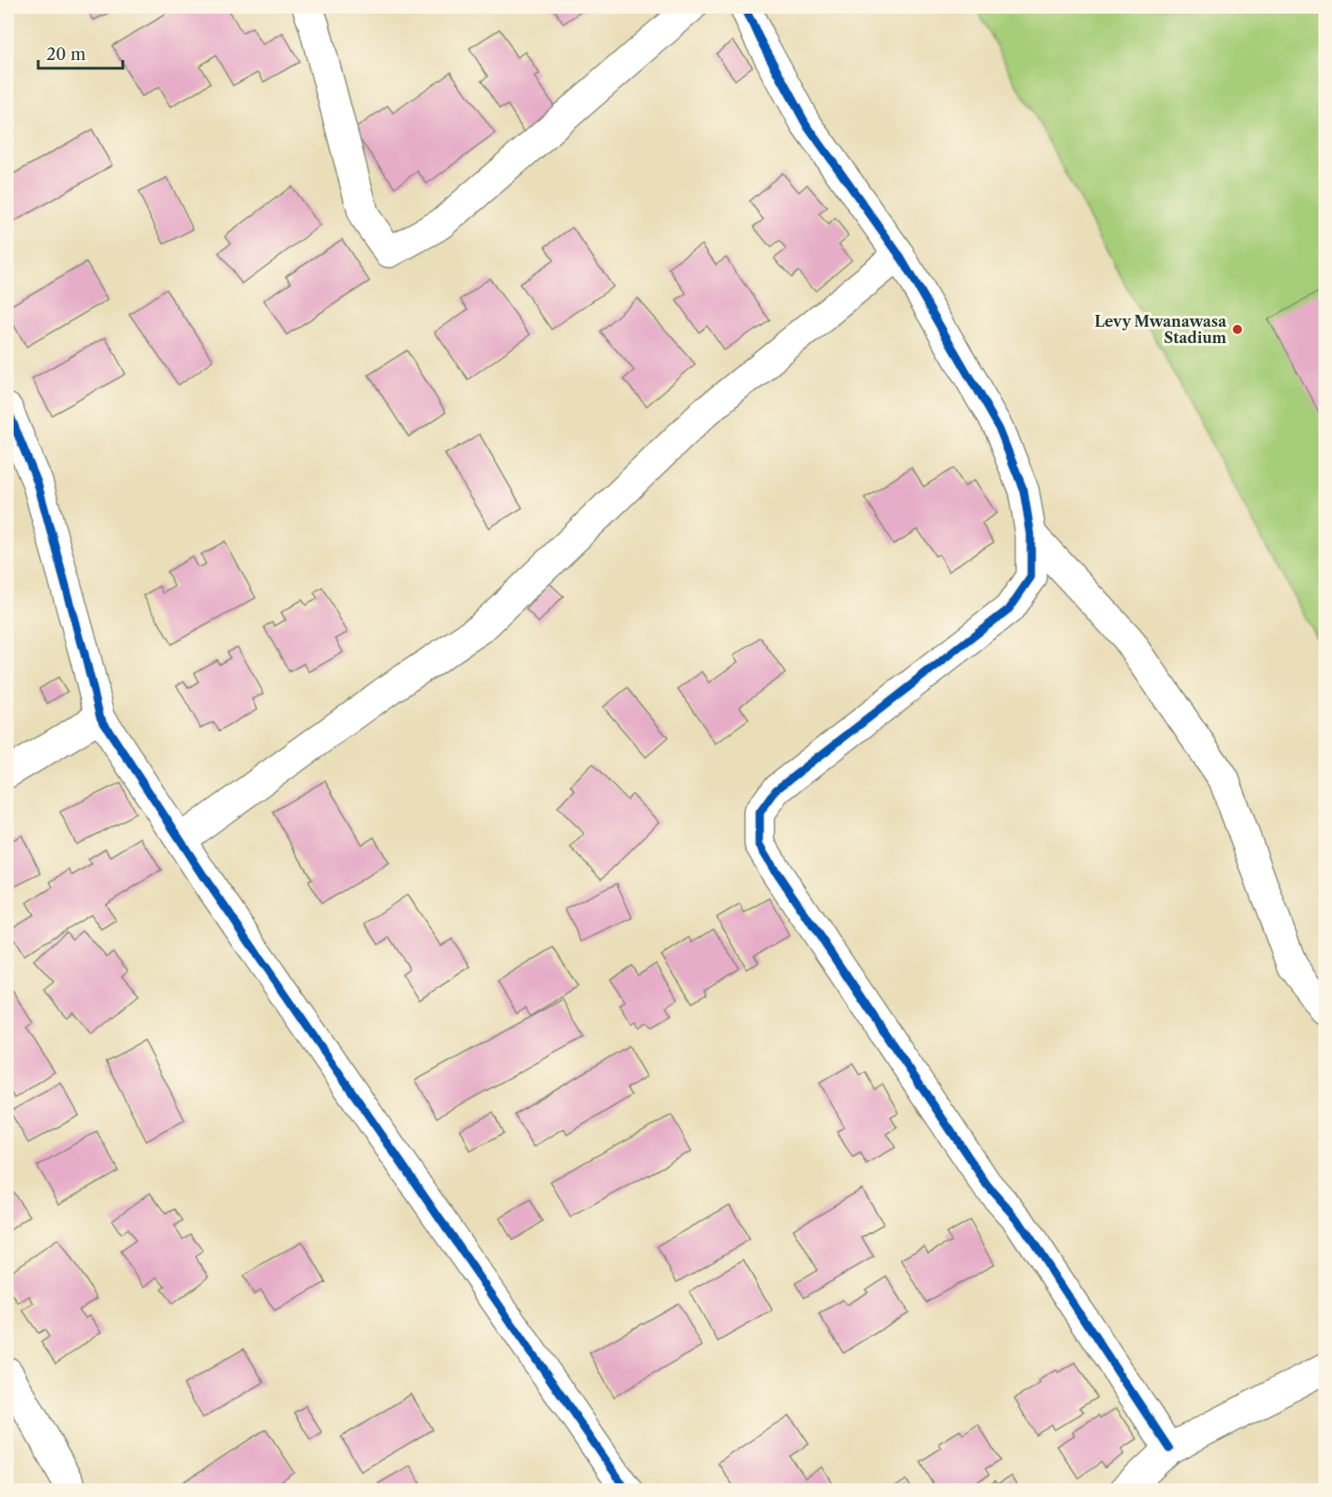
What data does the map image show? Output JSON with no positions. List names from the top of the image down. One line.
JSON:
{"places":["Levy Mwanawasa Stadium"],"scale_bar":"20 m"}
